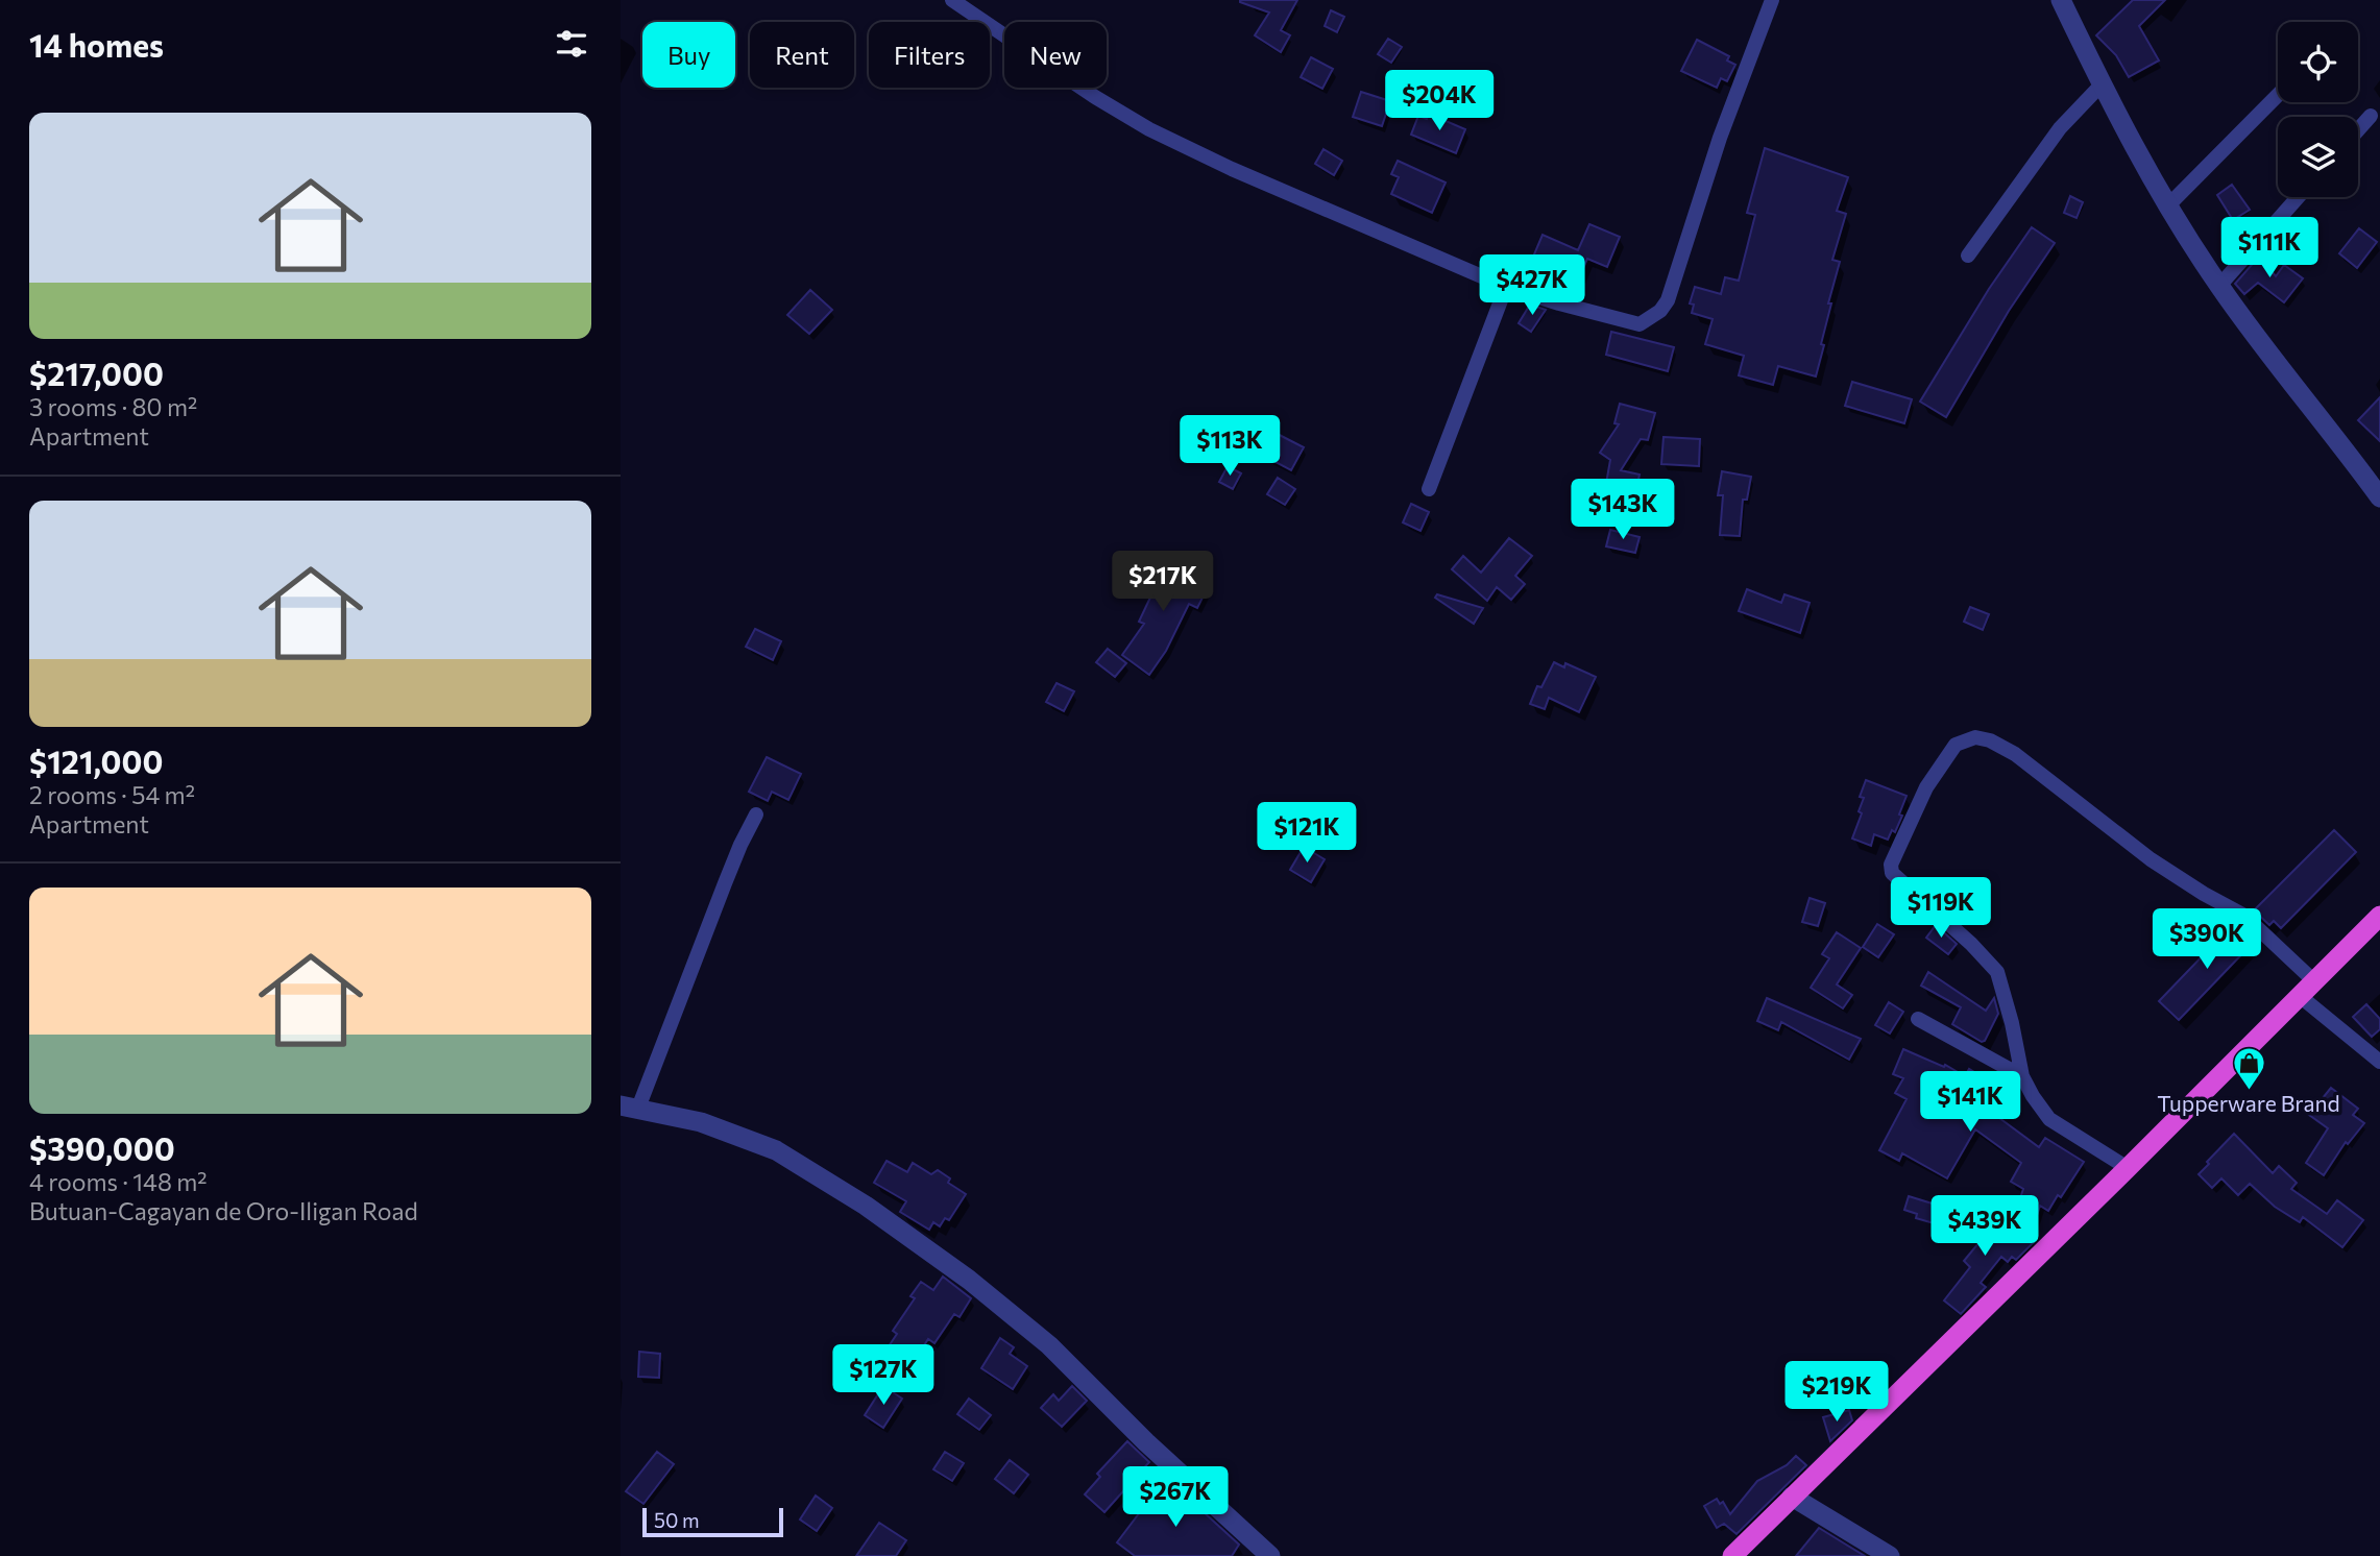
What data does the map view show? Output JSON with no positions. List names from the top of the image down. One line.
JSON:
{"places":{"shop":["Tupperware Brand"]},"scale_bar":"50 m","page":{"heading":"14 homes","chip":["Buy","Rent","Filters","New"],"price":["$204K","$111K","$427K","$113K","$143K","$217K","$121K","$119K","$390K","$141K","$439K","$127K","$219K","$267K"],"list":[{"name":"$217,000","note":"3 rooms · 80 m² · Apartment"},{"name":"$121,000","note":"2 rooms · 54 m² · Apartment"},{"name":"$390,000","note":"4 rooms · 148 m² · Butuan-Cagayan de Oro-Iligan Road"}],"scale":"50 m"}}
